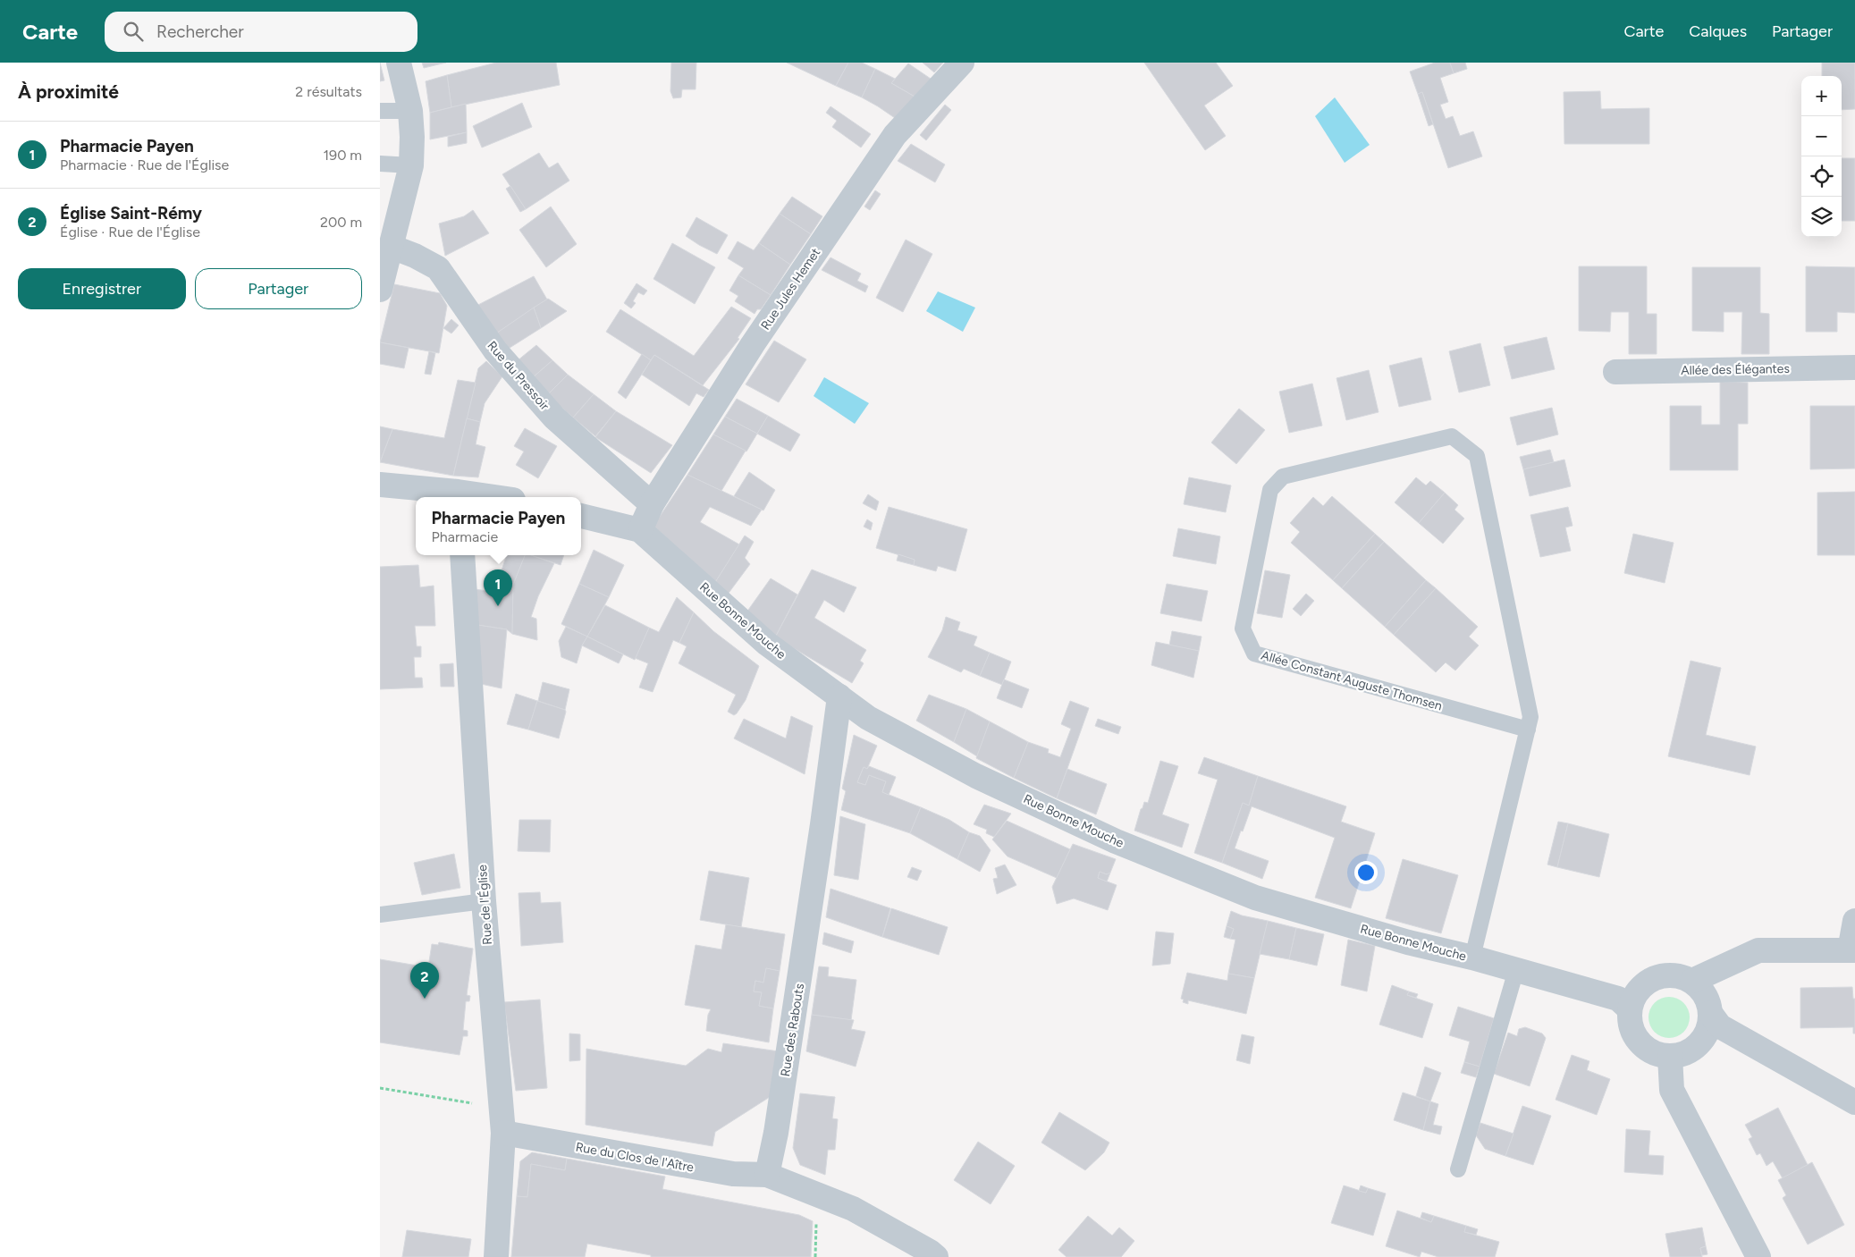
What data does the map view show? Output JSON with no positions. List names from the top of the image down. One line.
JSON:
{"streets":{"street":["Rue Jules Hemet","Allée des Élégantes","Rue du Pressoir","Rue Bonne Mouche","Rue de l'Église","Rue des Rabouts","Rue du Clos de l'Aître"],"lane":["Allée Constant Auguste Thomsen"]},"crossings":[["Rue Jules Hemet","Rue du Pressoir"],["Rue Jules Hemet","Rue Bonne Mouche"],["Rue Bonne Mouche","Allée Constant Auguste Thomsen"],["Rue Bonne Mouche","Rue des Rabouts"],["Rue de l'Église","Rue du Clos de l'Aître"],["Rue des Rabouts","Rue du Clos de l'Aître"]],"page":{"header":"Carte","search":"Rechercher","nav":["Carte","Calques","Partager"],"heading":["À proximité","2 résultats"],"map_buttons":["+","−"],"list":[{"mark":"1","name":"Pharmacie Payen","note":"Pharmacie · Rue de l'Église","value":"190 m"},{"mark":"2","name":"Église Saint-Rémy","note":"Église · Rue de l'Église","value":"200 m"}],"buttons":["Enregistrer","Partager"],"popup":["Pharmacie Payen","Pharmacie"],"pins":["1","2"]}}
